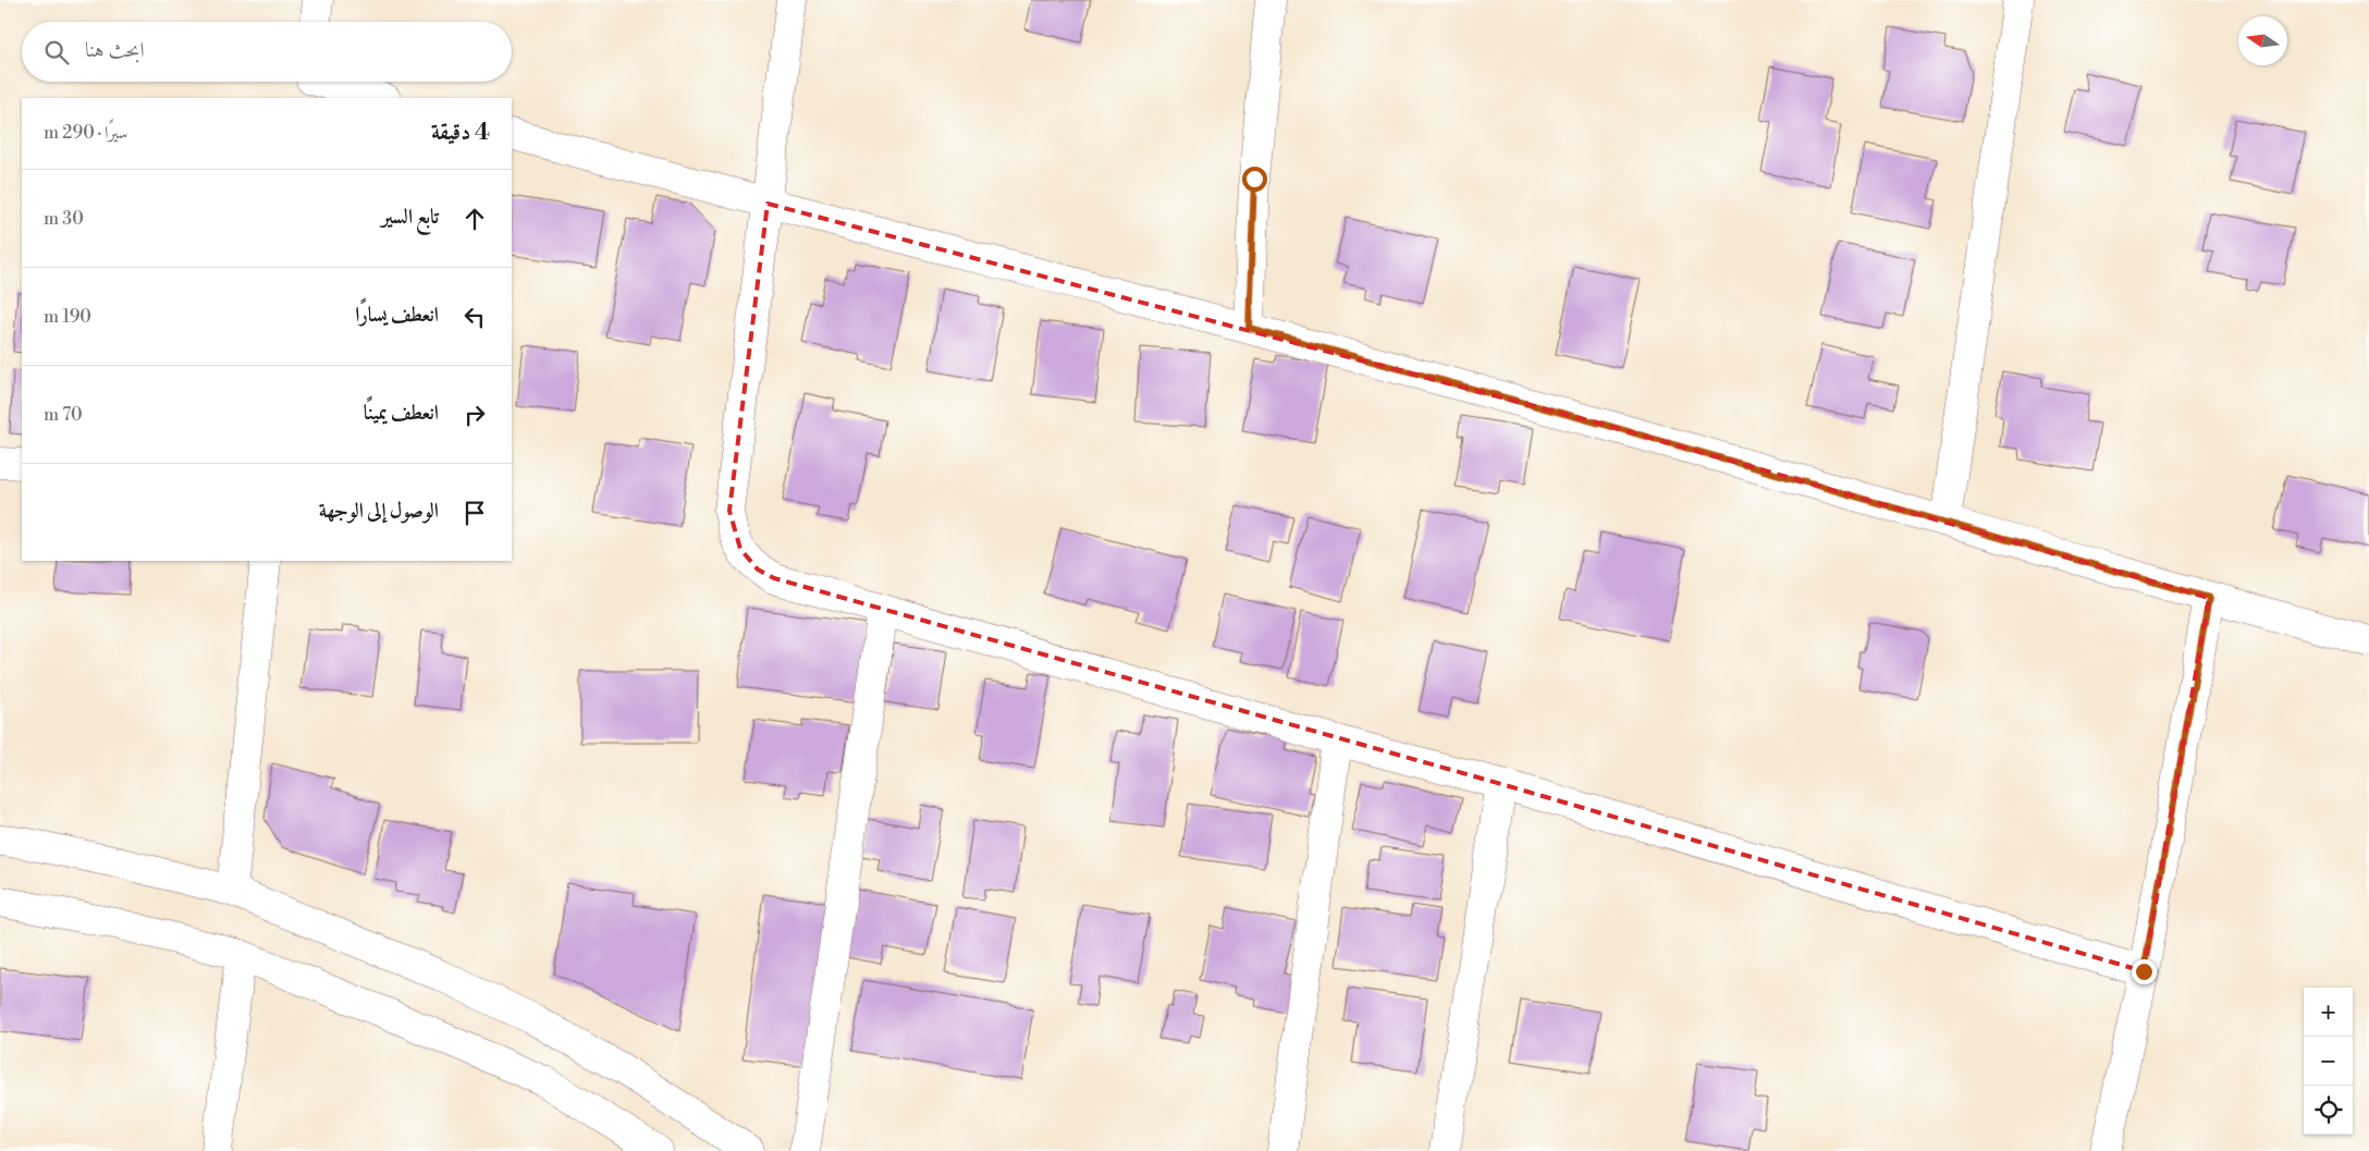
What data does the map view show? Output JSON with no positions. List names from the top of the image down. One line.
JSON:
{"north":"left","page":{"search":"ابحث هنا","heading":["4 دقيقة","سيرًا · 290 m"],"list":[["تابع السير","30 m"],["انعطف يسارًا","190 m"],["انعطف يمينًا","70 m"],"الوصول إلى الوجهة"],"map_buttons":["+","−"]}}
